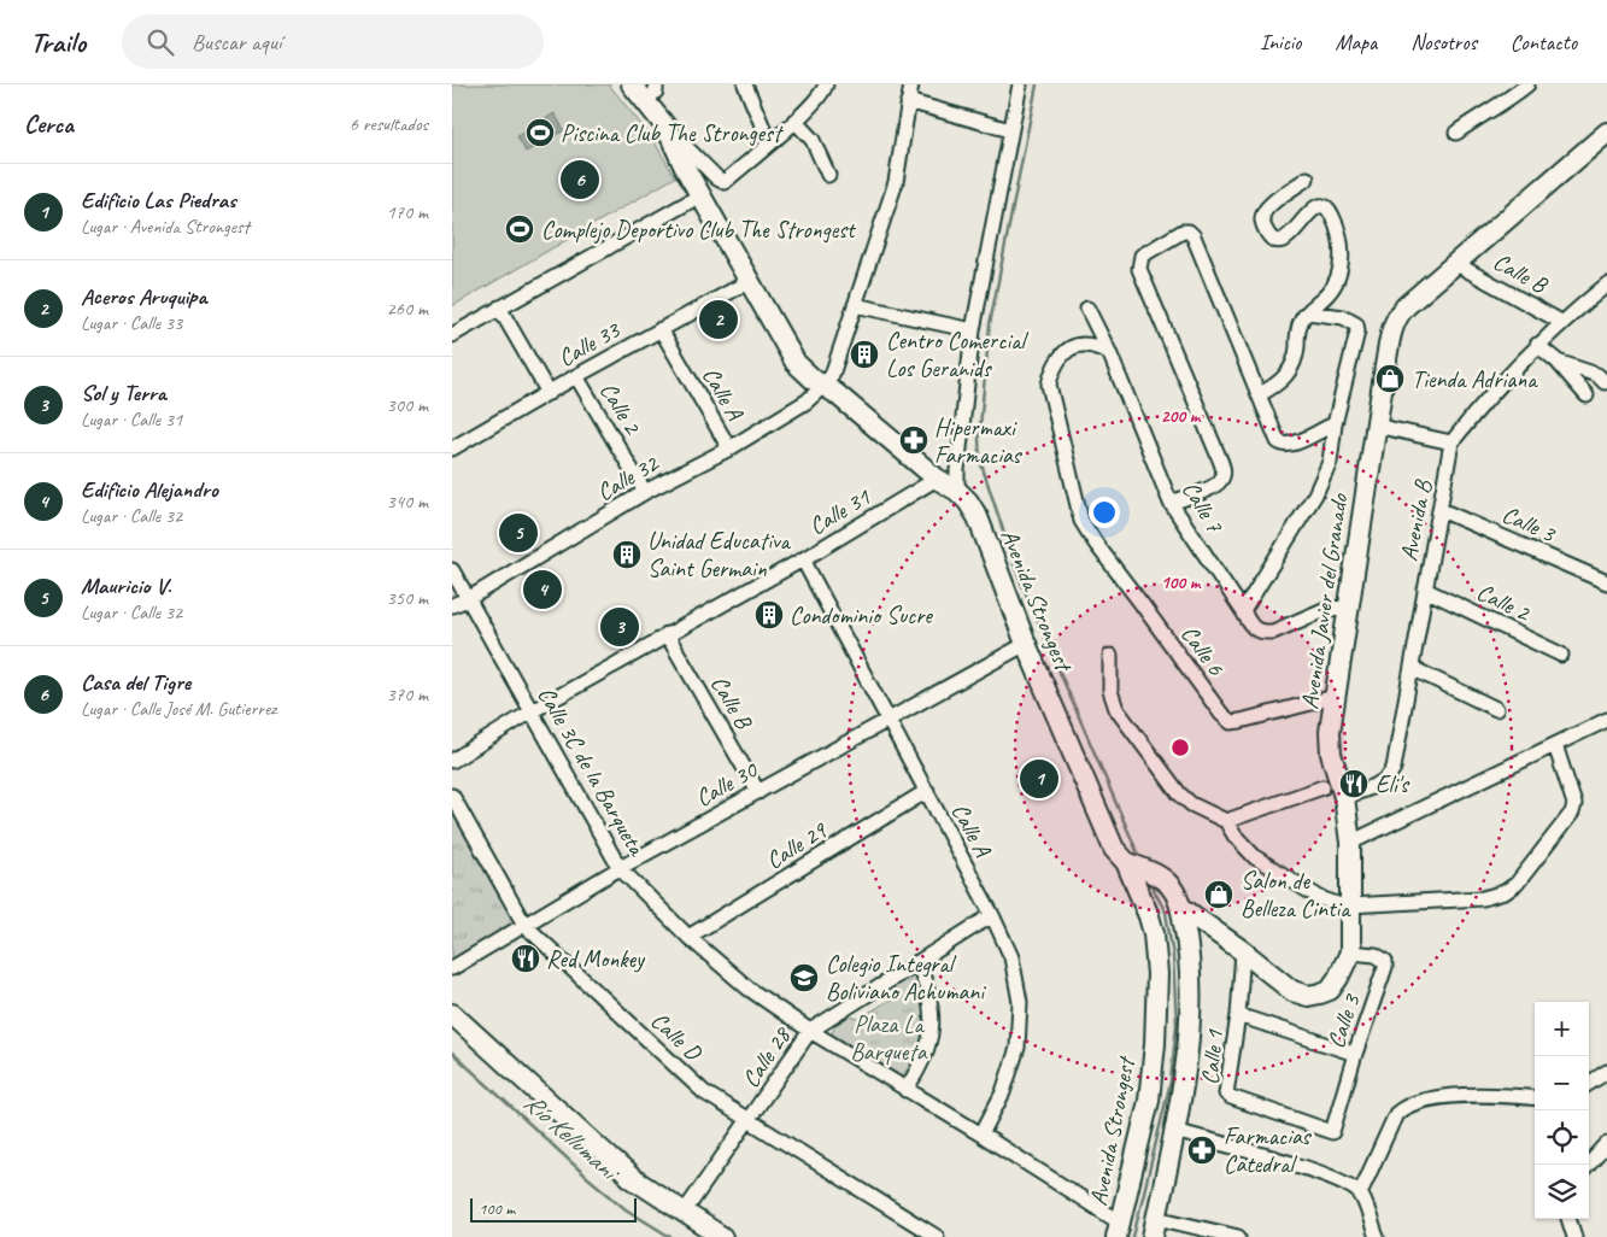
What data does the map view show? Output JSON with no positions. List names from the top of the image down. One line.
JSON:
{"streets":{"street":["Calle B","Calle 33","Calle A","Calle 2","Calle 32","Calle 7","Calle 31","Avenida B","Calle 3","Avenida Strongest","Avenida Javier del Granado","Calle 6","Calle 3C de la Barqueta","Calle 30","Calle 29","Calle D","Calle 28","Calle 1"]},"crossings":[["Calle B","Calle 31"],["Calle B","Avenida B"],["Calle B","Avenida Javier del Granado"],["Calle B","Calle 30"],["Calle 33","Calle A"],["Calle 33","Calle 2"],["Calle 33","Avenida Strongest"],["Calle A","Calle 32"],["Calle A","Calle 31"],["Calle A","Calle 3C de la Barqueta"],["Calle A","Calle 30"],["Calle A","Calle 29"],["Calle A","Calle 28"],["Calle 2","Calle 32"],["Calle 2","Avenida B"],["Calle 32","Avenida Strongest"],["Calle 32","Calle 3C de la Barqueta"],["Calle 7","Avenida Javier del Granado"],["Calle 7","Calle 6"],["Calle 31","Avenida Strongest"],["Calle 31","Calle 3C de la Barqueta"],["Avenida B","Calle 3"],["Avenida B","Avenida Javier del Granado"],["Calle 3","Avenida Javier del Granado"],["Calle 3","Calle 1"],["Avenida Strongest","Calle 3C de la Barqueta"],["Avenida Strongest","Calle 30"],["Avenida Javier del Granado","Calle 6"],["Avenida Javier del Granado","Calle 1"],["Calle 3C de la Barqueta","Calle 30"],["Calle 3C de la Barqueta","Calle 29"],["Calle 3C de la Barqueta","Calle 28"],["Calle 30","Calle D"],["Calle D","Calle 28"]],"water":["Río Kellumani"],"parks":["Plaza La Barqueta"],"places":{"sports":["Piscina Club The Strongest","Complejo Deportivo Club The Strongest"],"building":["Centro Comercial Los Geranids","Unidad Educativa Saint Germain","Condominio Sucre"],"shop":["Tienda Adriana","Salon de Belleza Cintia"],"pharmacy":["Hipermaxi Farmacias","Farmacias Catedral"],"restaurant":["Eli's","Red Monkey"],"school or university":["Colegio Integral Boliviano Achumani"]},"scale_bar":"100 m","page":{"header":"Trailo","search":"Buscar aquí","nav":["Inicio","Mapa","Nosotros","Contacto"],"heading":["Cerca","6 resultados"],"pins":["6","2","5","4","3","1"],"list":[{"mark":"1","name":"Edificio Las Piedras","note":"Lugar · Avenida Strongest","value":"170 m"},{"mark":"2","name":"Aceros Aruquipa","note":"Lugar · Calle 33","value":"260 m"},{"mark":"3","name":"Sol y Terra","note":"Lugar · Calle 31","value":"300 m"},{"mark":"4","name":"Edificio Alejandro","note":"Lugar · Calle 32","value":"340 m"},{"mark":"5","name":"Mauricio V.","note":"Lugar · Calle 32","value":"350 m"},{"mark":"6","name":"Casa del Tigre","note":"Lugar · Calle José M. Gutierrez","value":"370 m"}],"map_buttons":["+","−"],"scale":"100 m"},"rings":["200 m","100 m"]}
